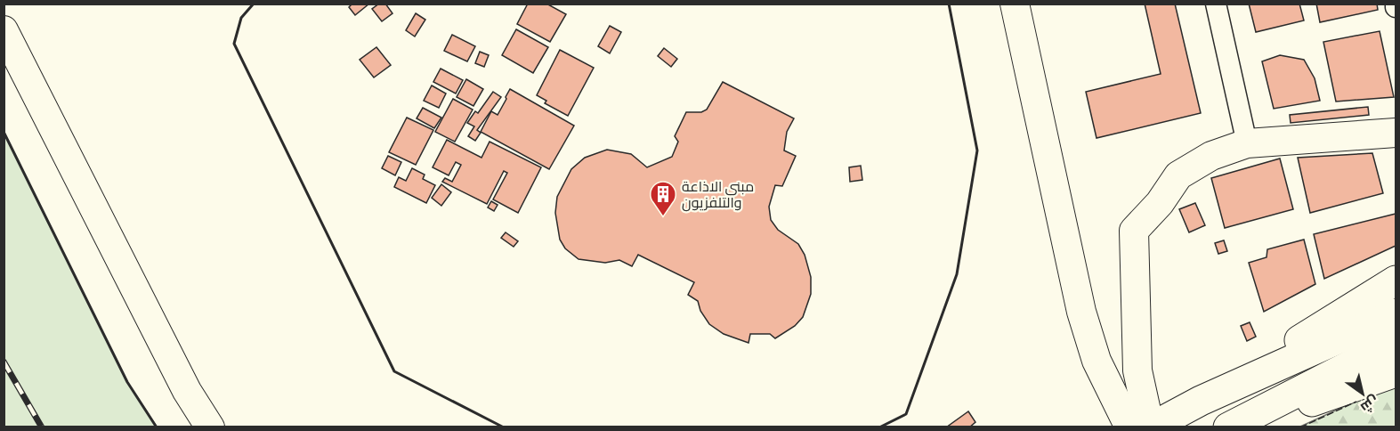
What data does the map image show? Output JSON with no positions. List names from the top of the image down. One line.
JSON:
{"places":{"building":["مبنى الاذاعة والتلفزيون"]},"north":"bottom right"}
